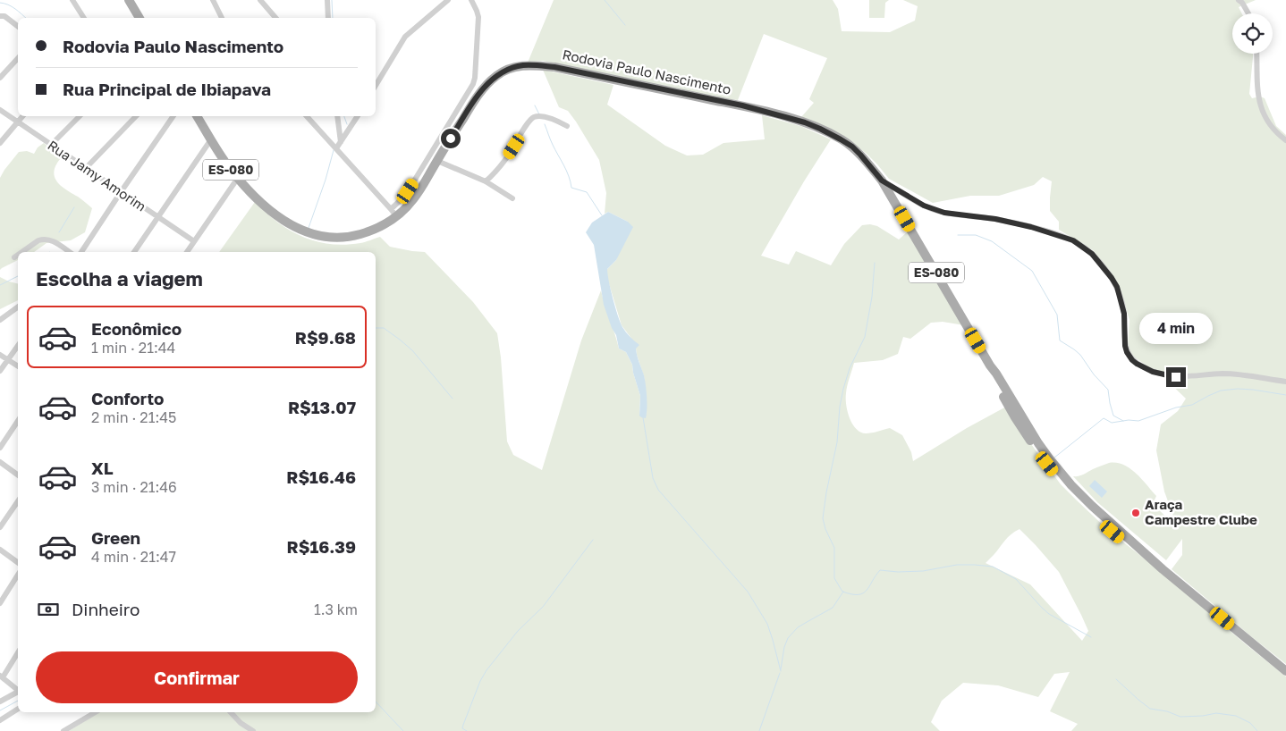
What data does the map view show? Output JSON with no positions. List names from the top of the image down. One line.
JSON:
{"streets":{"main road":["Rodovia Paulo Nascimento","ES-080"],"street":["Rua Jamy Amorim"]},"places":["Araça Campestre Clube"],"page":{"banner":["Rodovia Paulo Nascimento","Rua Principal de Ibiapava"],"heading":"Escolha a viagem","list":[{"name":"Econômico","note":"1 min · 21:44","value":"R$9.68"},{"name":"Conforto","note":"2 min · 21:45","value":"R$13.07"},{"name":"XL","note":"3 min · 21:46","value":"R$16.46"},{"name":"Green","note":"4 min · 21:47","value":"R$16.39"}],"bubble":"4 min","pay":["Dinheiro","1.3 km"],"buttons":"Confirmar"}}
